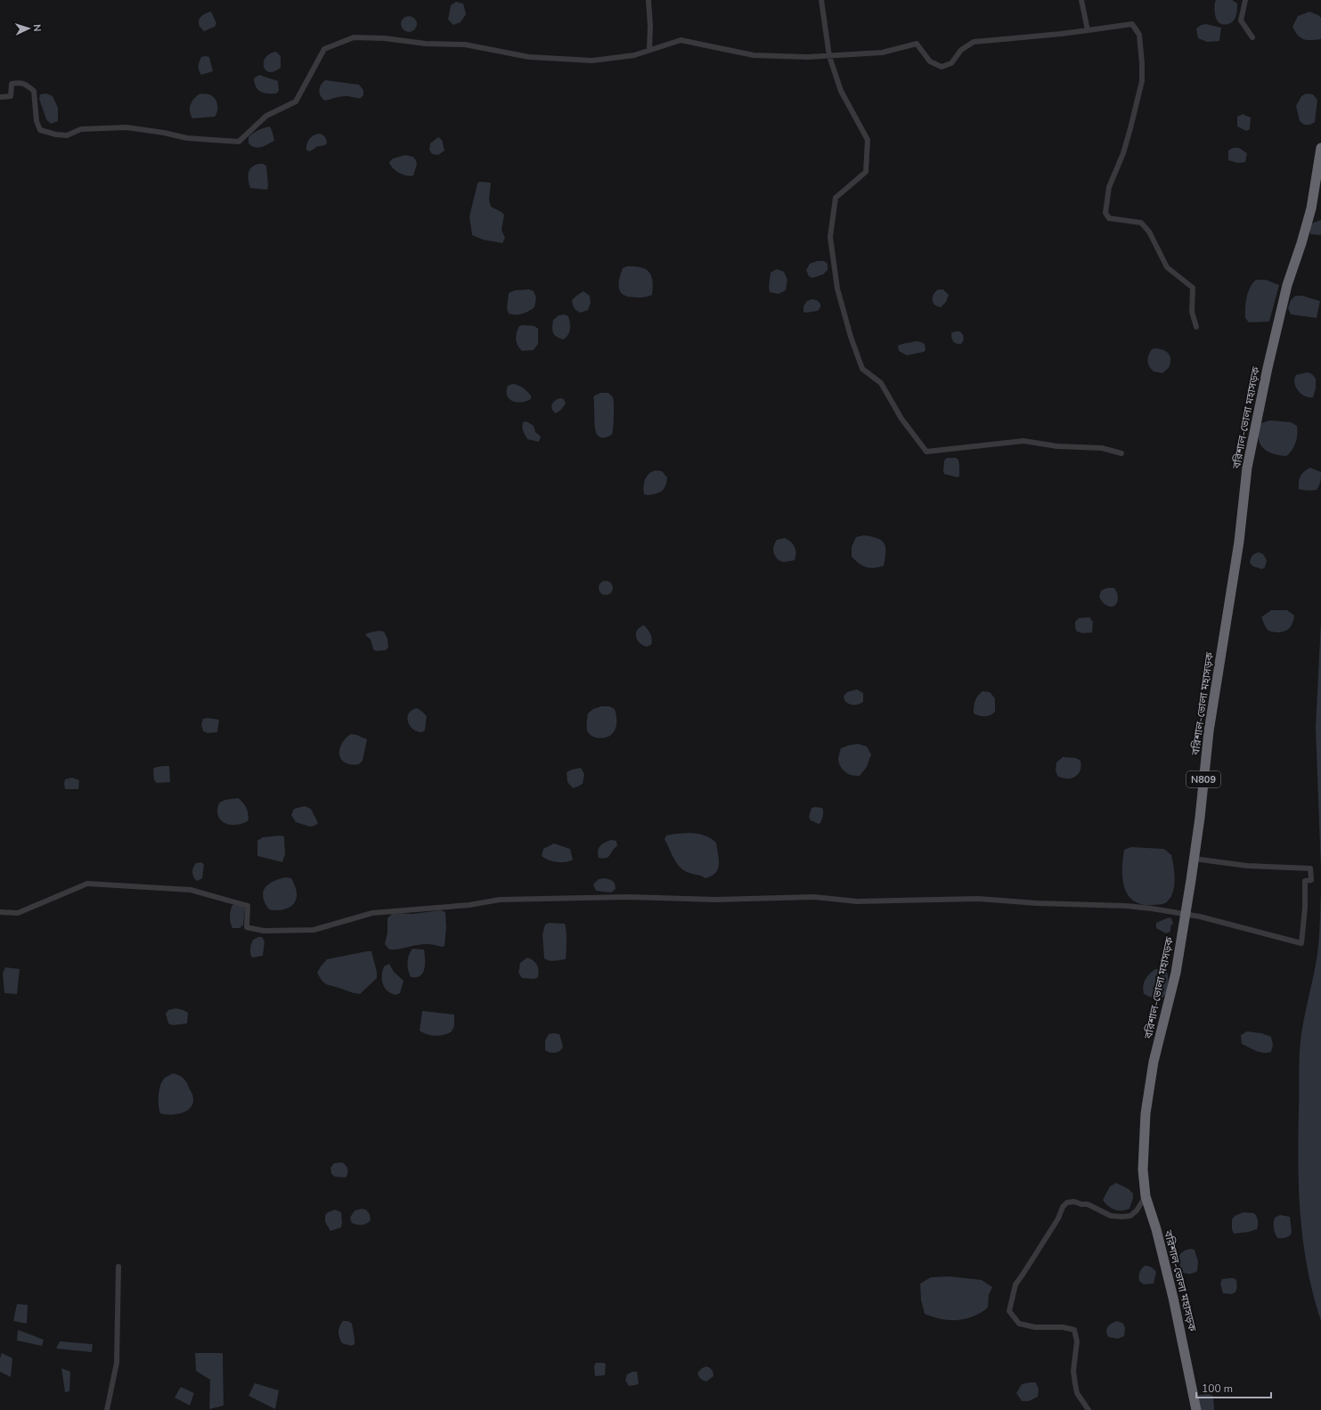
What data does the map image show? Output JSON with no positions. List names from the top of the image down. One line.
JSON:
{"streets":{"highway":["বরিশাল-ভোলা মহাসড়ক","N809"]},"scale_bar":"100 m","north":"right"}
